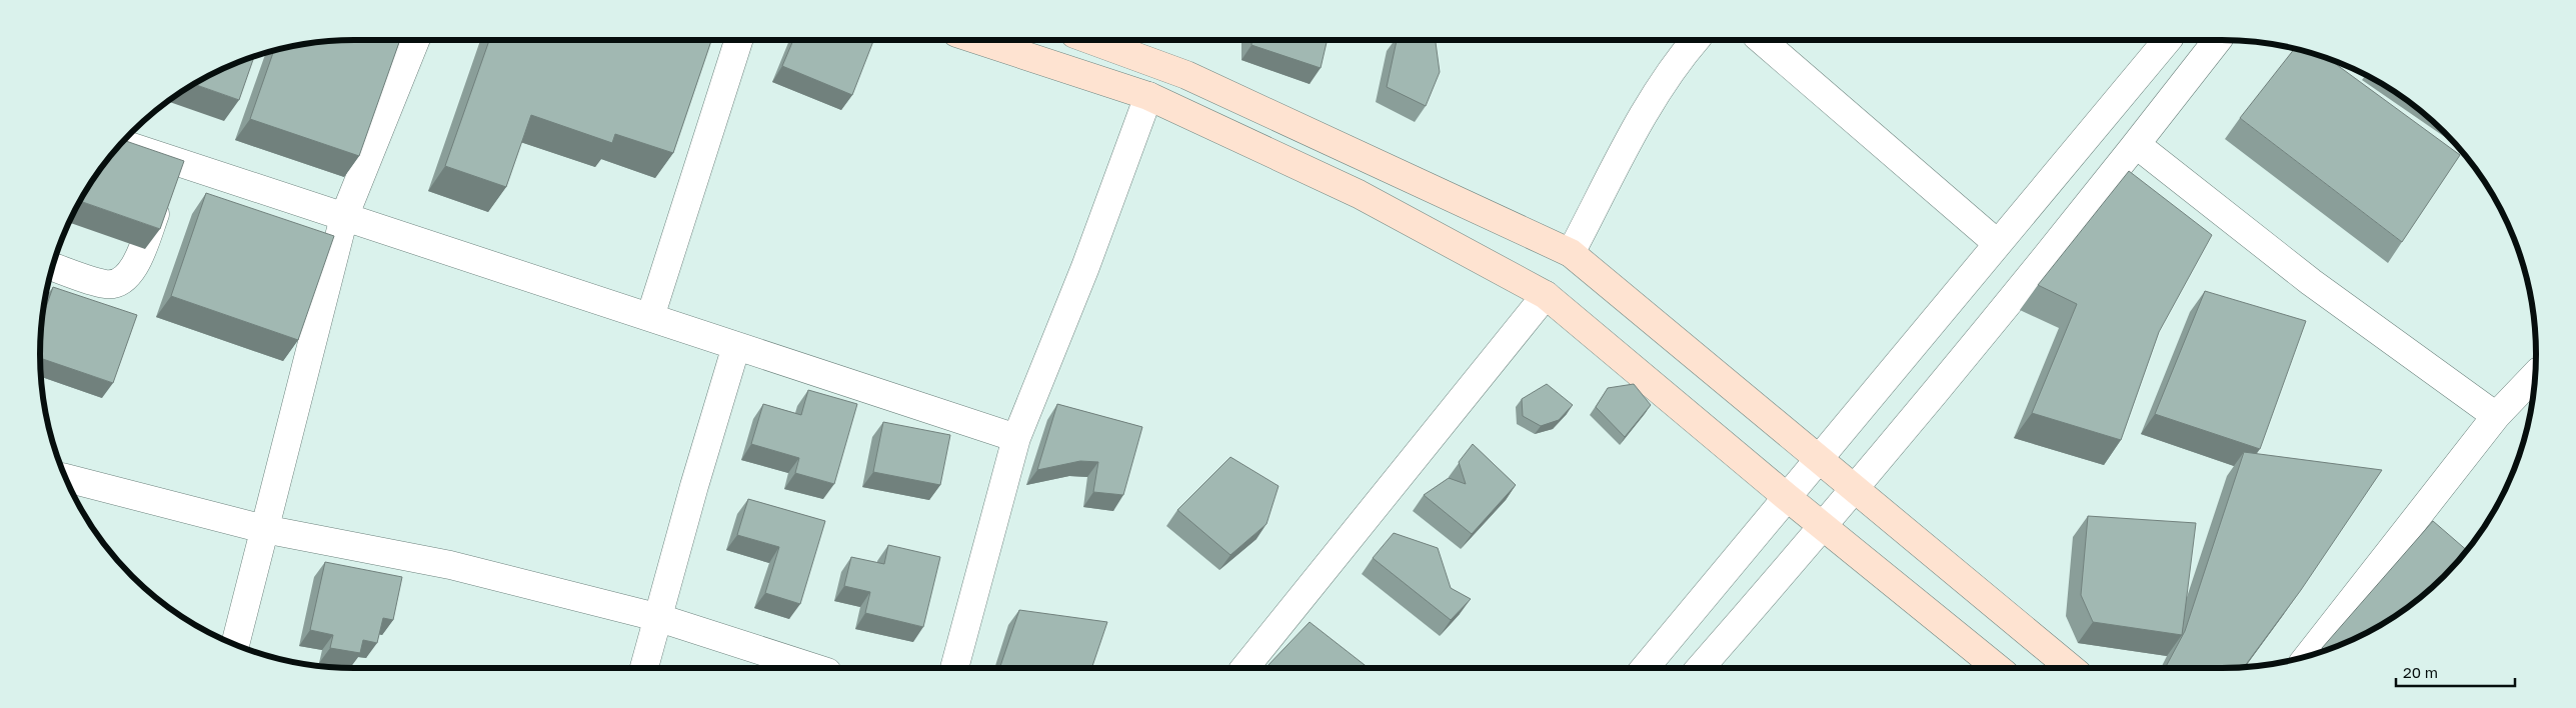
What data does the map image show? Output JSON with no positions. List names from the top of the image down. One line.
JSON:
{"scale_bar":"20 m"}
